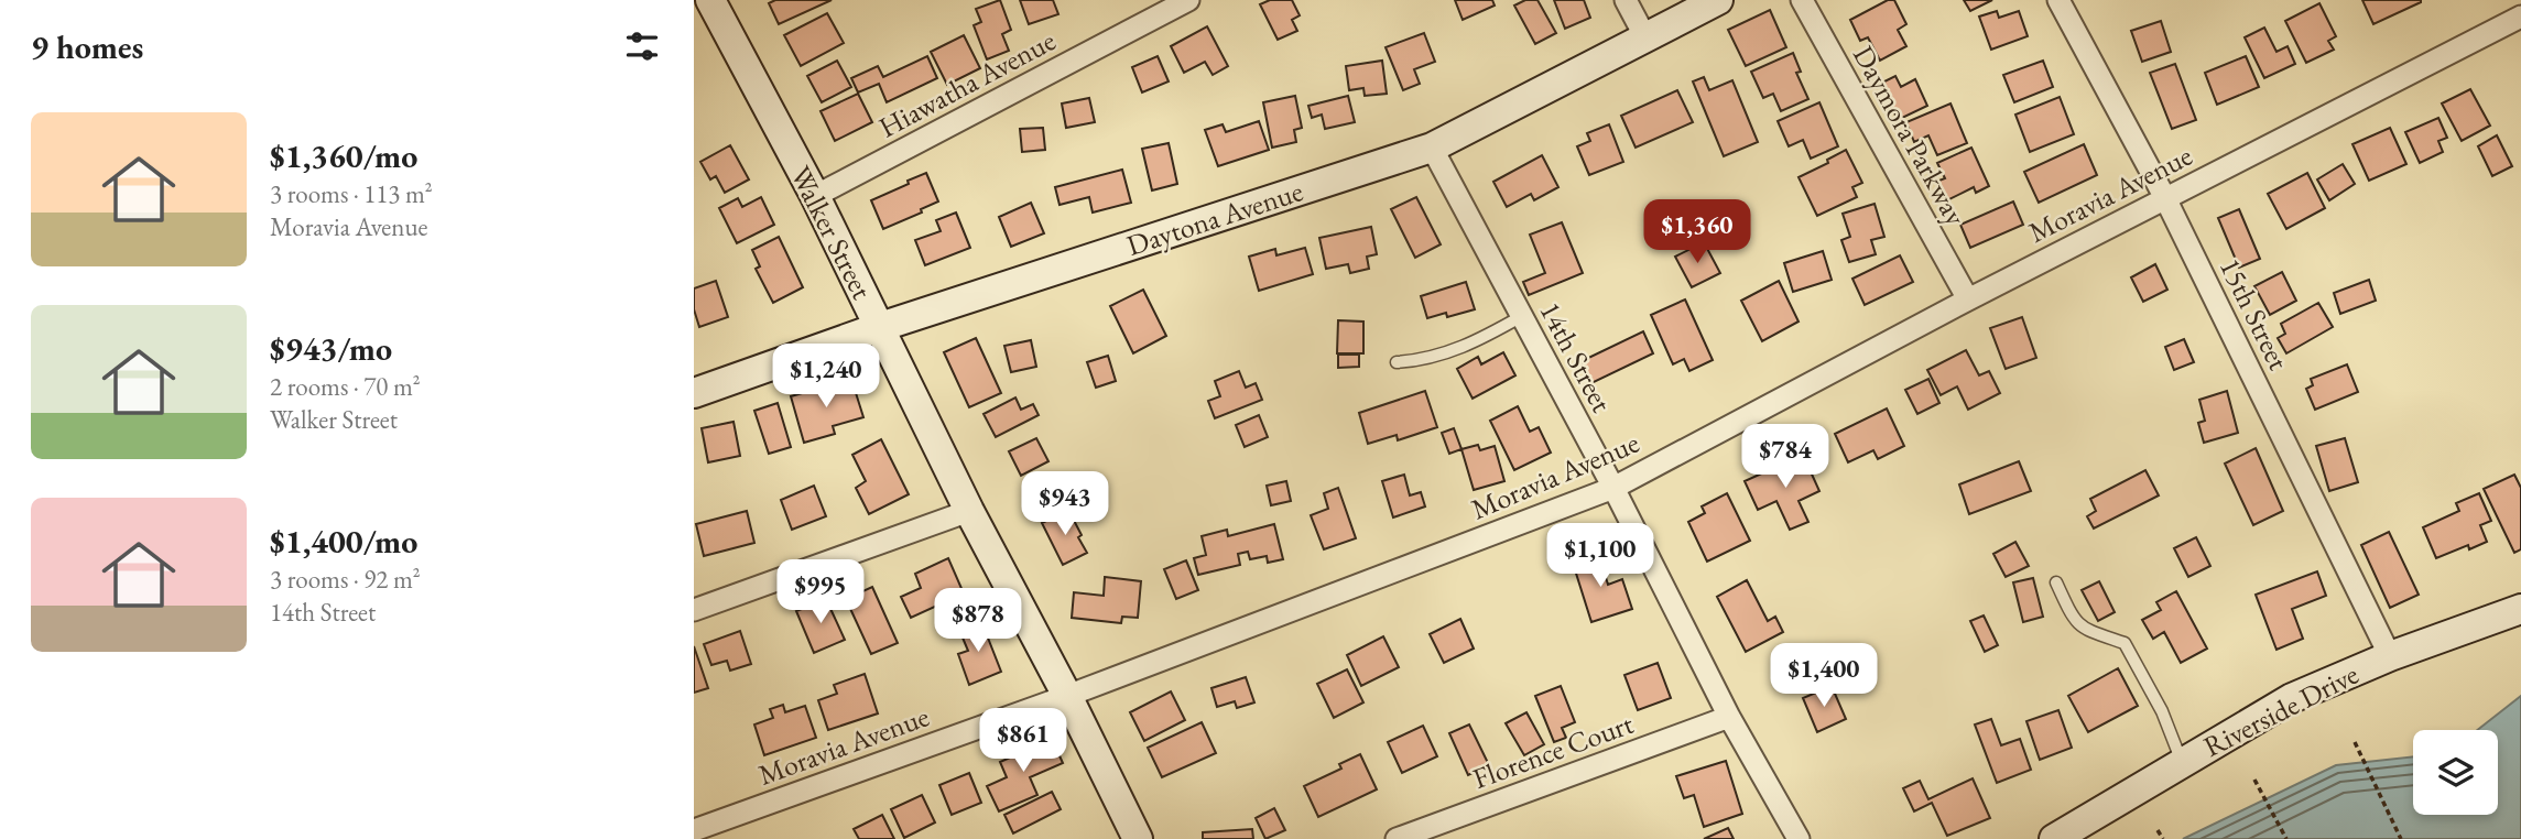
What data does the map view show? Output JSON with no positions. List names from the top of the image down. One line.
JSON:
{"streets":{"street":["Hiawatha Avenue","Daymora Parkway","Moravia Avenue","Daytona Avenue","Walker Street","15th Street","14th Street","Riverside Drive","Florence Court"]},"crossings":[["Hiawatha Avenue","Walker Street"],["Daymora Parkway","Moravia Avenue"],["Moravia Avenue","Walker Street"],["Moravia Avenue","15th Street"],["Moravia Avenue","14th Street"],["Daytona Avenue","Walker Street"],["Daytona Avenue","14th Street"],["15th Street","Riverside Drive"],["14th Street","Florence Court"]],"page":{"heading":"9 homes","list":[{"name":"$1,360/mo","note":"3 rooms · 113 m² · Moravia Avenue"},{"name":"$943/mo","note":"2 rooms · 70 m² · Walker Street"},{"name":"$1,400/mo","note":"3 rooms · 92 m² · 14th Street"}],"price":["$1,360","$1,240","$784","$943","$1,100","$995","$878","$1,400","$861"]}}
